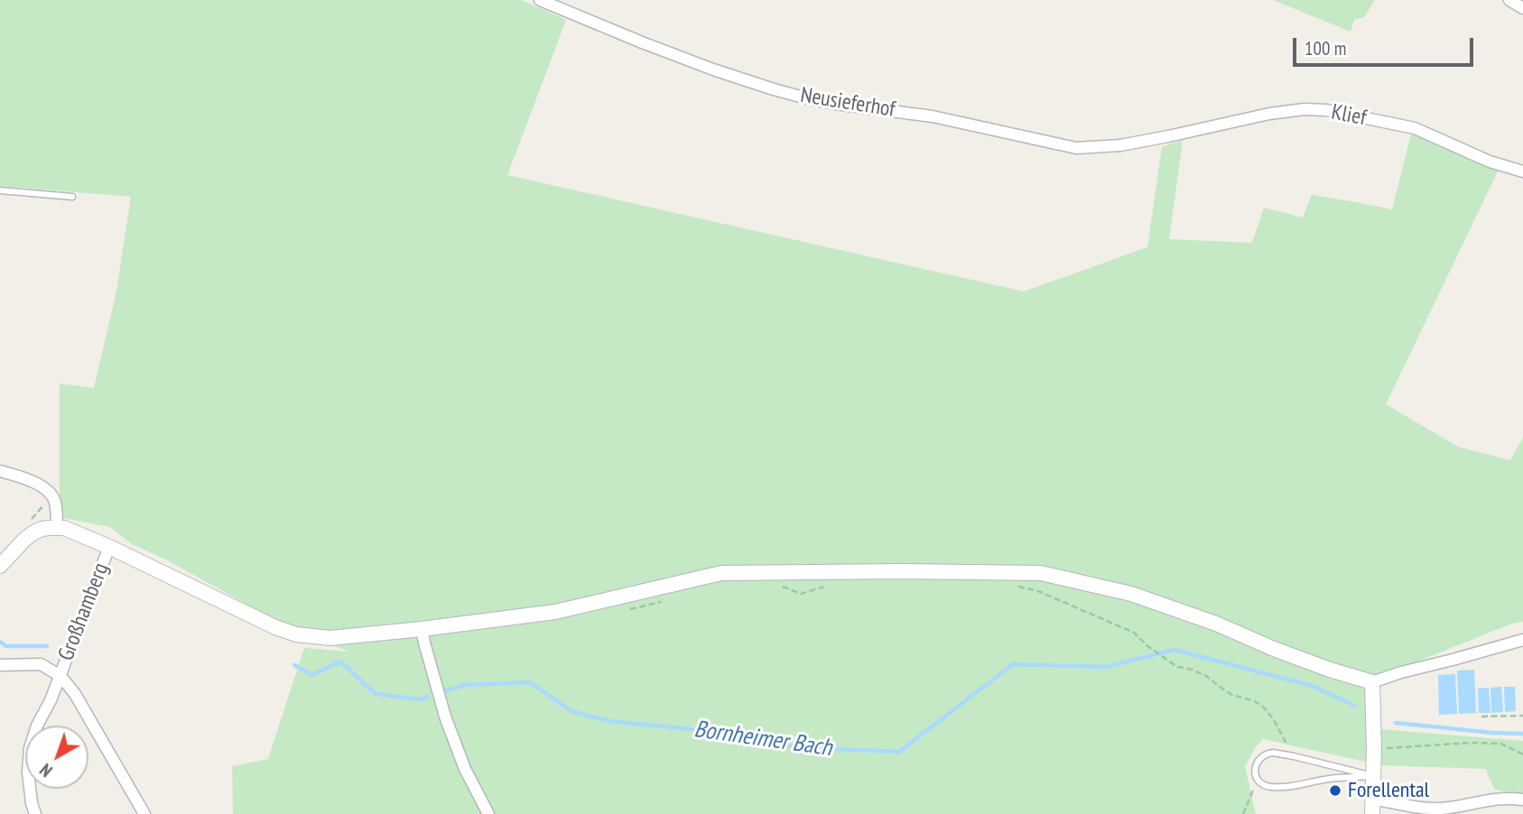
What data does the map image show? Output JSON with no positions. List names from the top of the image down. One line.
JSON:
{"streets":{"street":["Neusieferhof","Klief","Großhamberg"]},"crossings":[["Neusieferhof","Klief"]],"water":["Bornheimer Bach"],"places":["Forellental"],"scale_bar":"100 m","north":"bottom left"}
